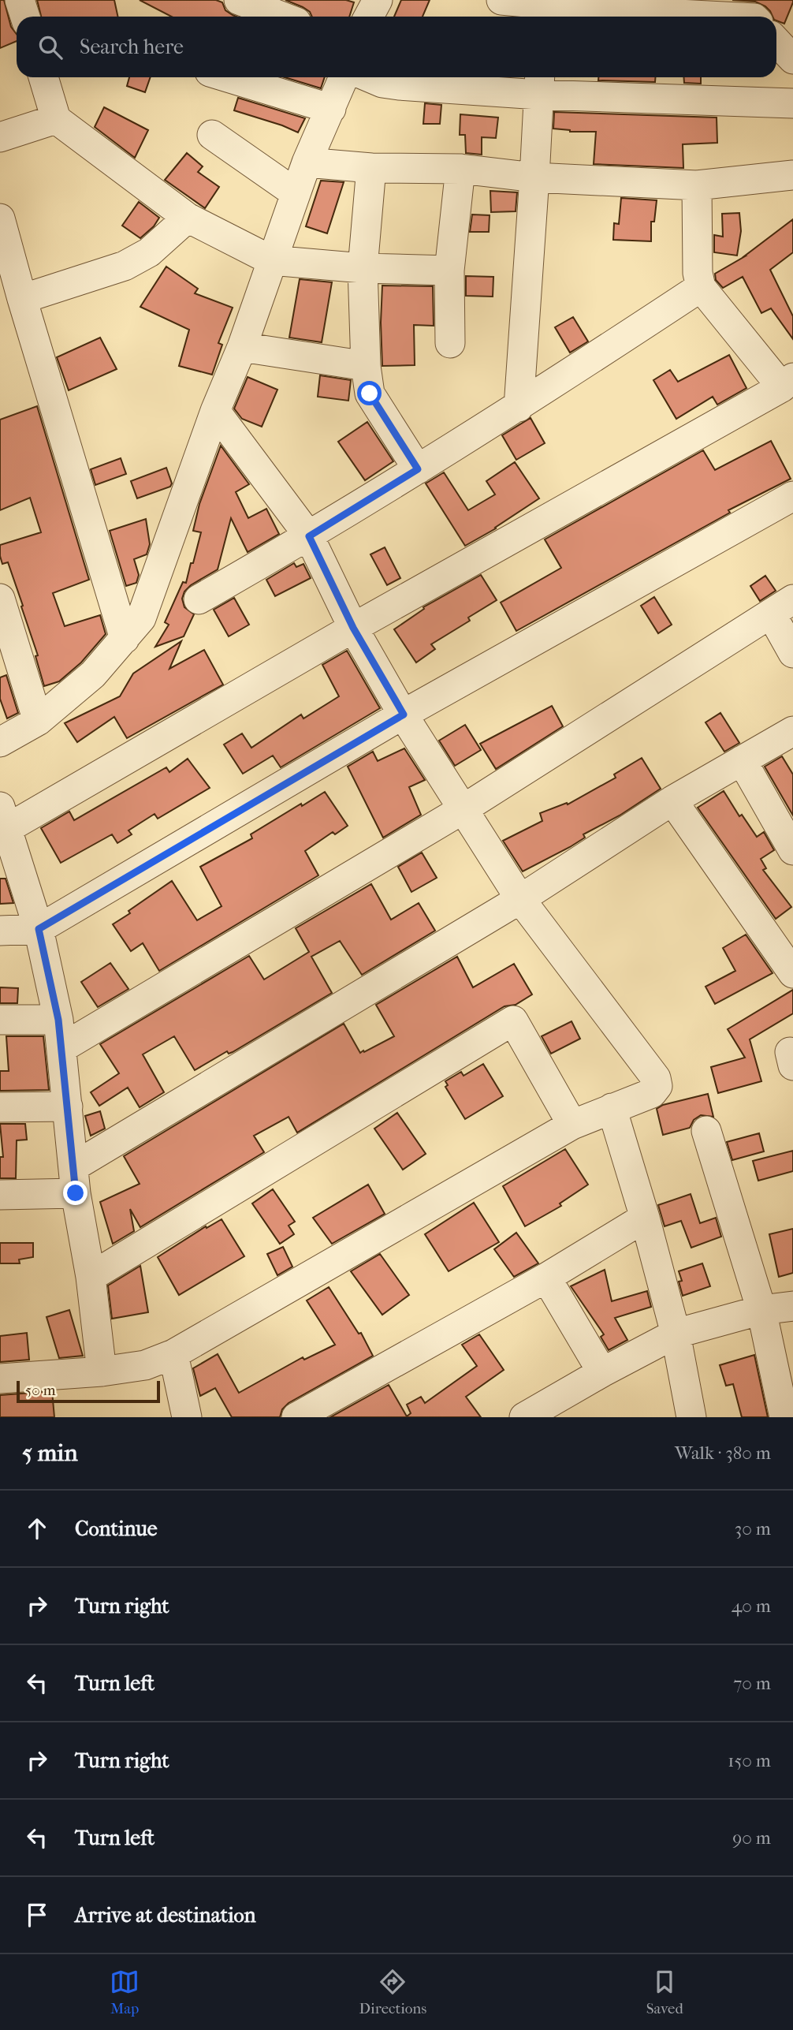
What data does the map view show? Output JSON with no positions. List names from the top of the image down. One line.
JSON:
{"scale_bar":"50 m","page":{"search":"Search here","scale":"50 m","heading":["5 min","Walk · 380 m"],"list":[["Continue","30 m"],["Turn right","40 m"],["Turn left","70 m"],["Turn right","150 m"],["Turn left","90 m"],"Arrive at destination"],"nav":["Map","Directions","Saved"]}}
